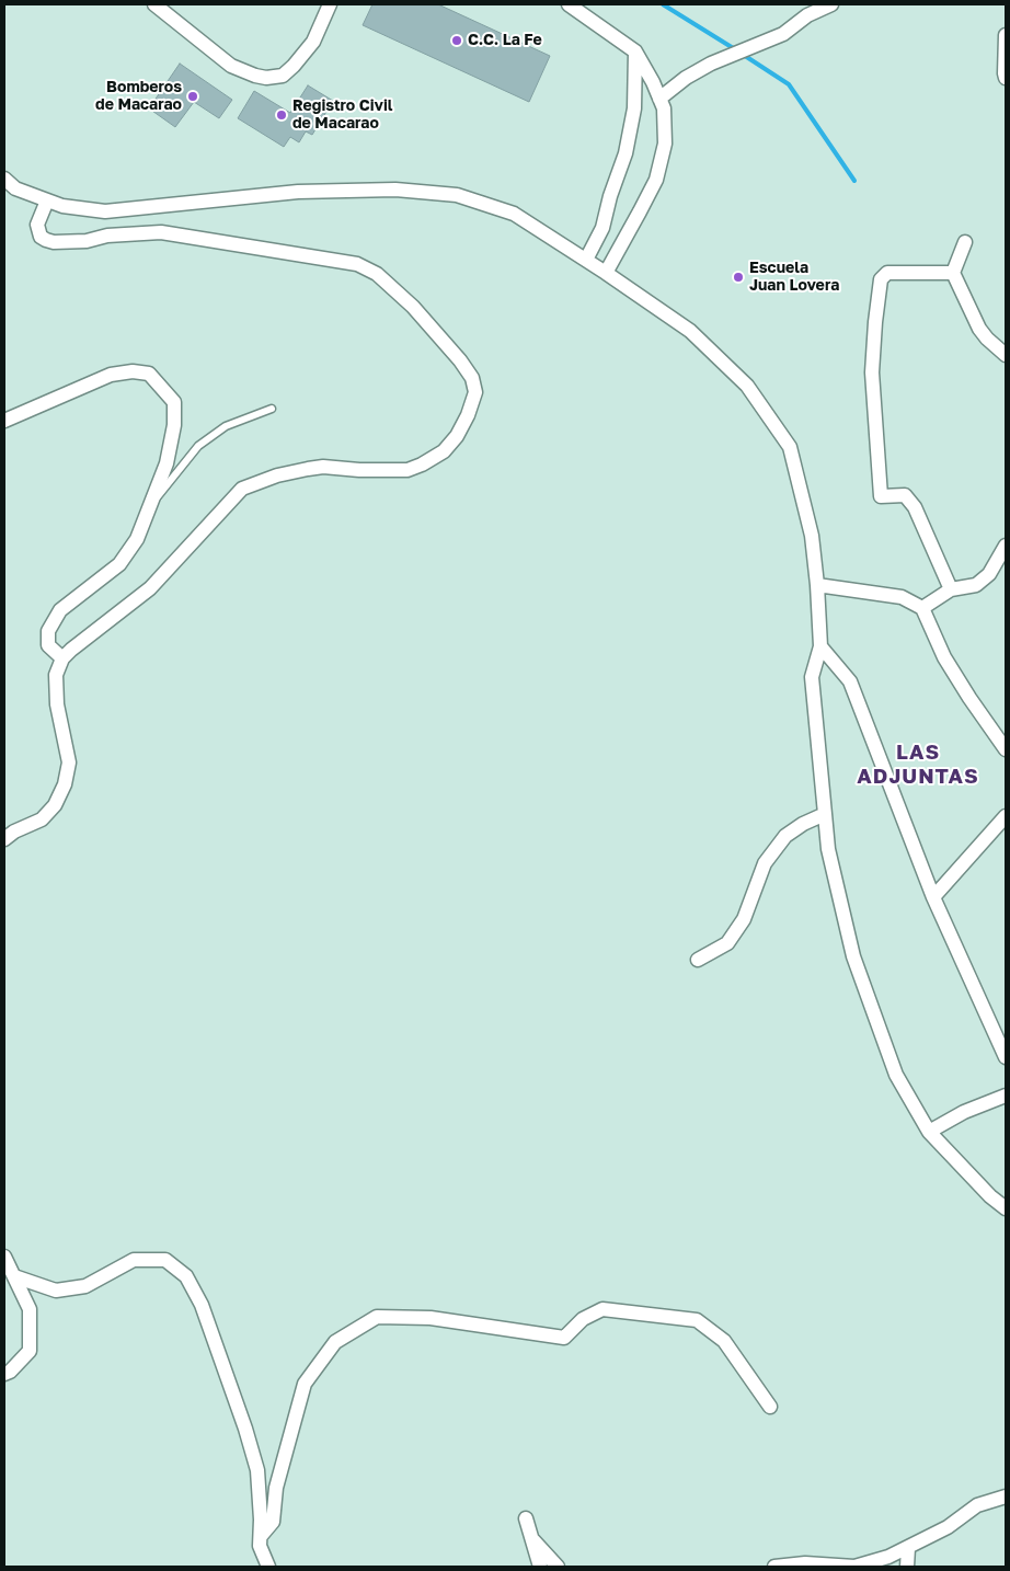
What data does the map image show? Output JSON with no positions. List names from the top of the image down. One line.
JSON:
{"districts":["LAS ADJUNTAS"],"places":["C.C. La Fe","Bomberos de Macarao","Registro Civil de Macarao","Escuela Juan Lovera"]}
